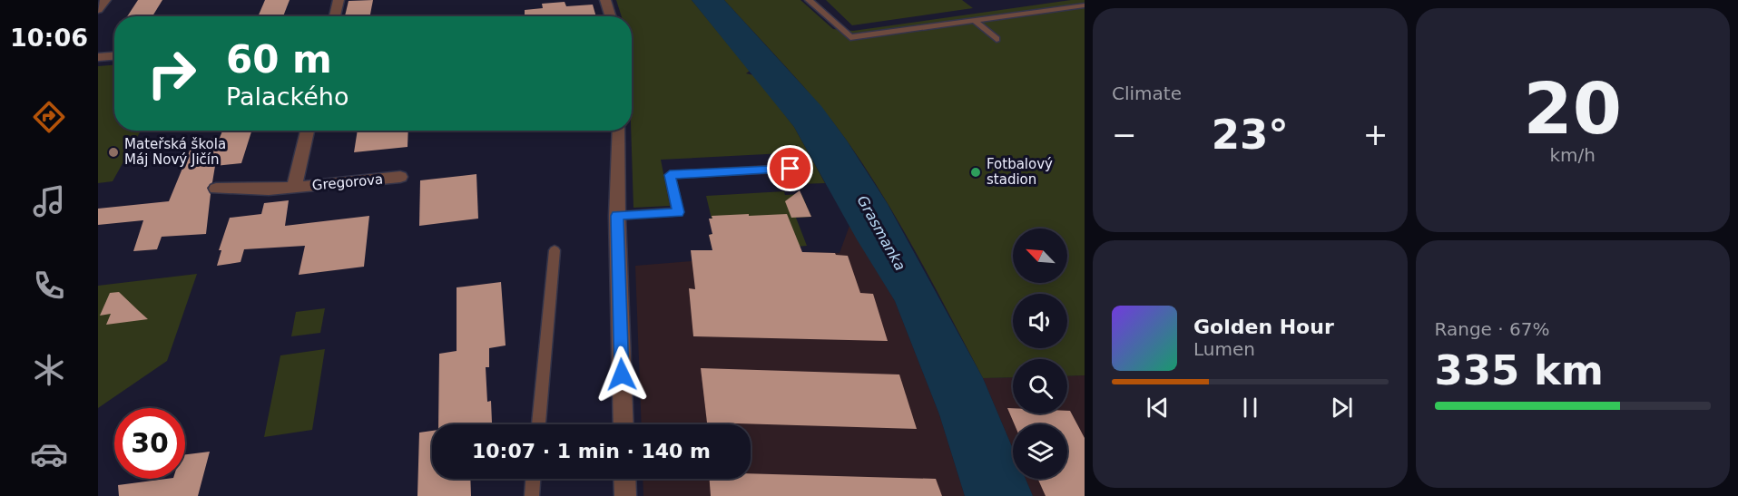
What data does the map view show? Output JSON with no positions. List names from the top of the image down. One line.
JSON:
{"streets":{"street":["Gregorova"]},"water":["Grasmanka"],"places":["Mateřská škola Máj Nový Jičín","Fotbalový stadion"],"north":"top left","page":{"tabs":"10:06","tile":["Climate",["20","km/h"],["Range · 67%","335 km"]],"turn":["60 m","Palackého"],"heat":["−","23°","+"],"song":["Golden Hour","Lumen"],"limit":"30","trip":"10:07 · 1 min · 140 m"}}
